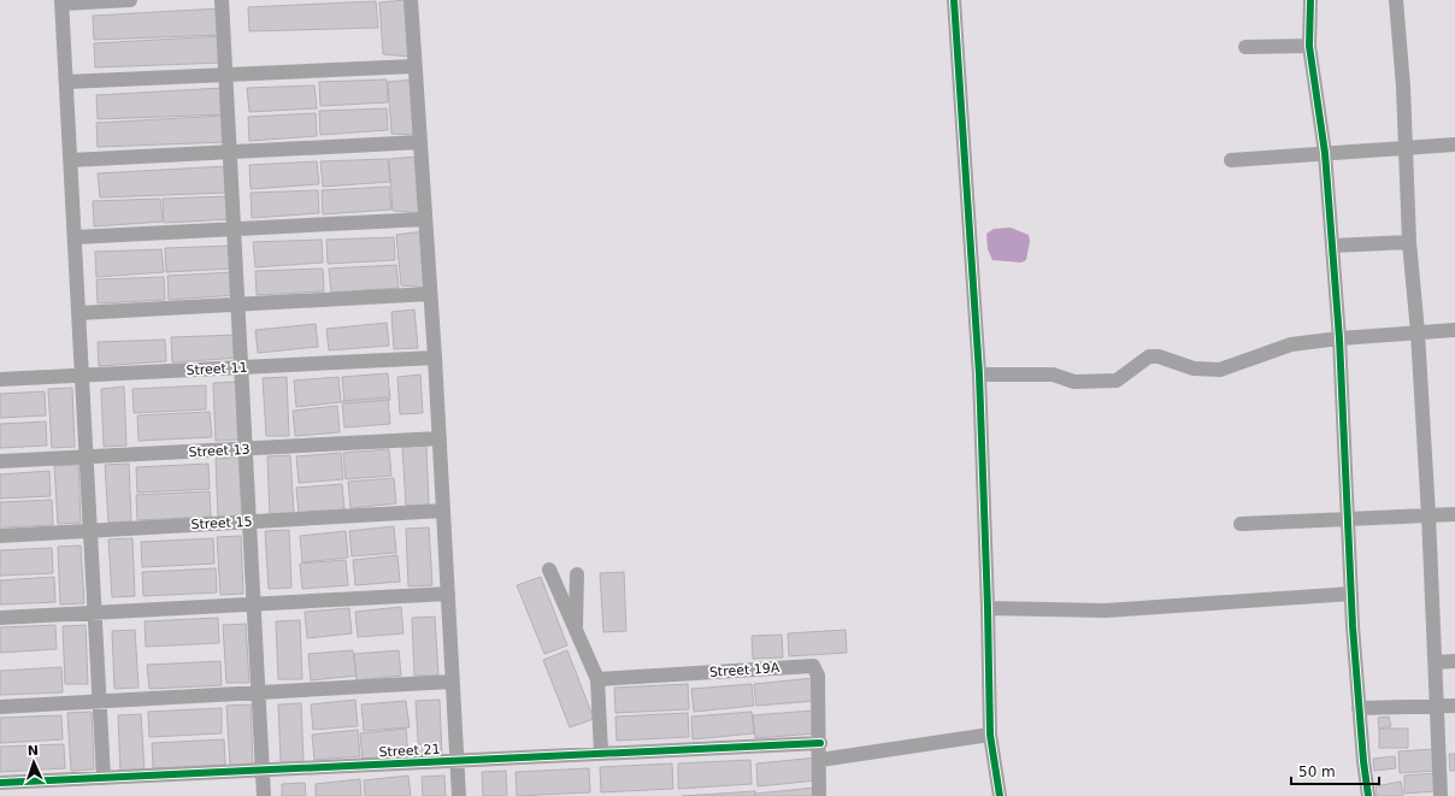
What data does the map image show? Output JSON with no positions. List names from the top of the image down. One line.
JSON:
{"streets":{"street":["Street 11","Street 13","Street 15","Street 19A","Street 21"]},"crossings":[["Street 19A","Street 21"]],"scale_bar":"50 m","north":"top"}
